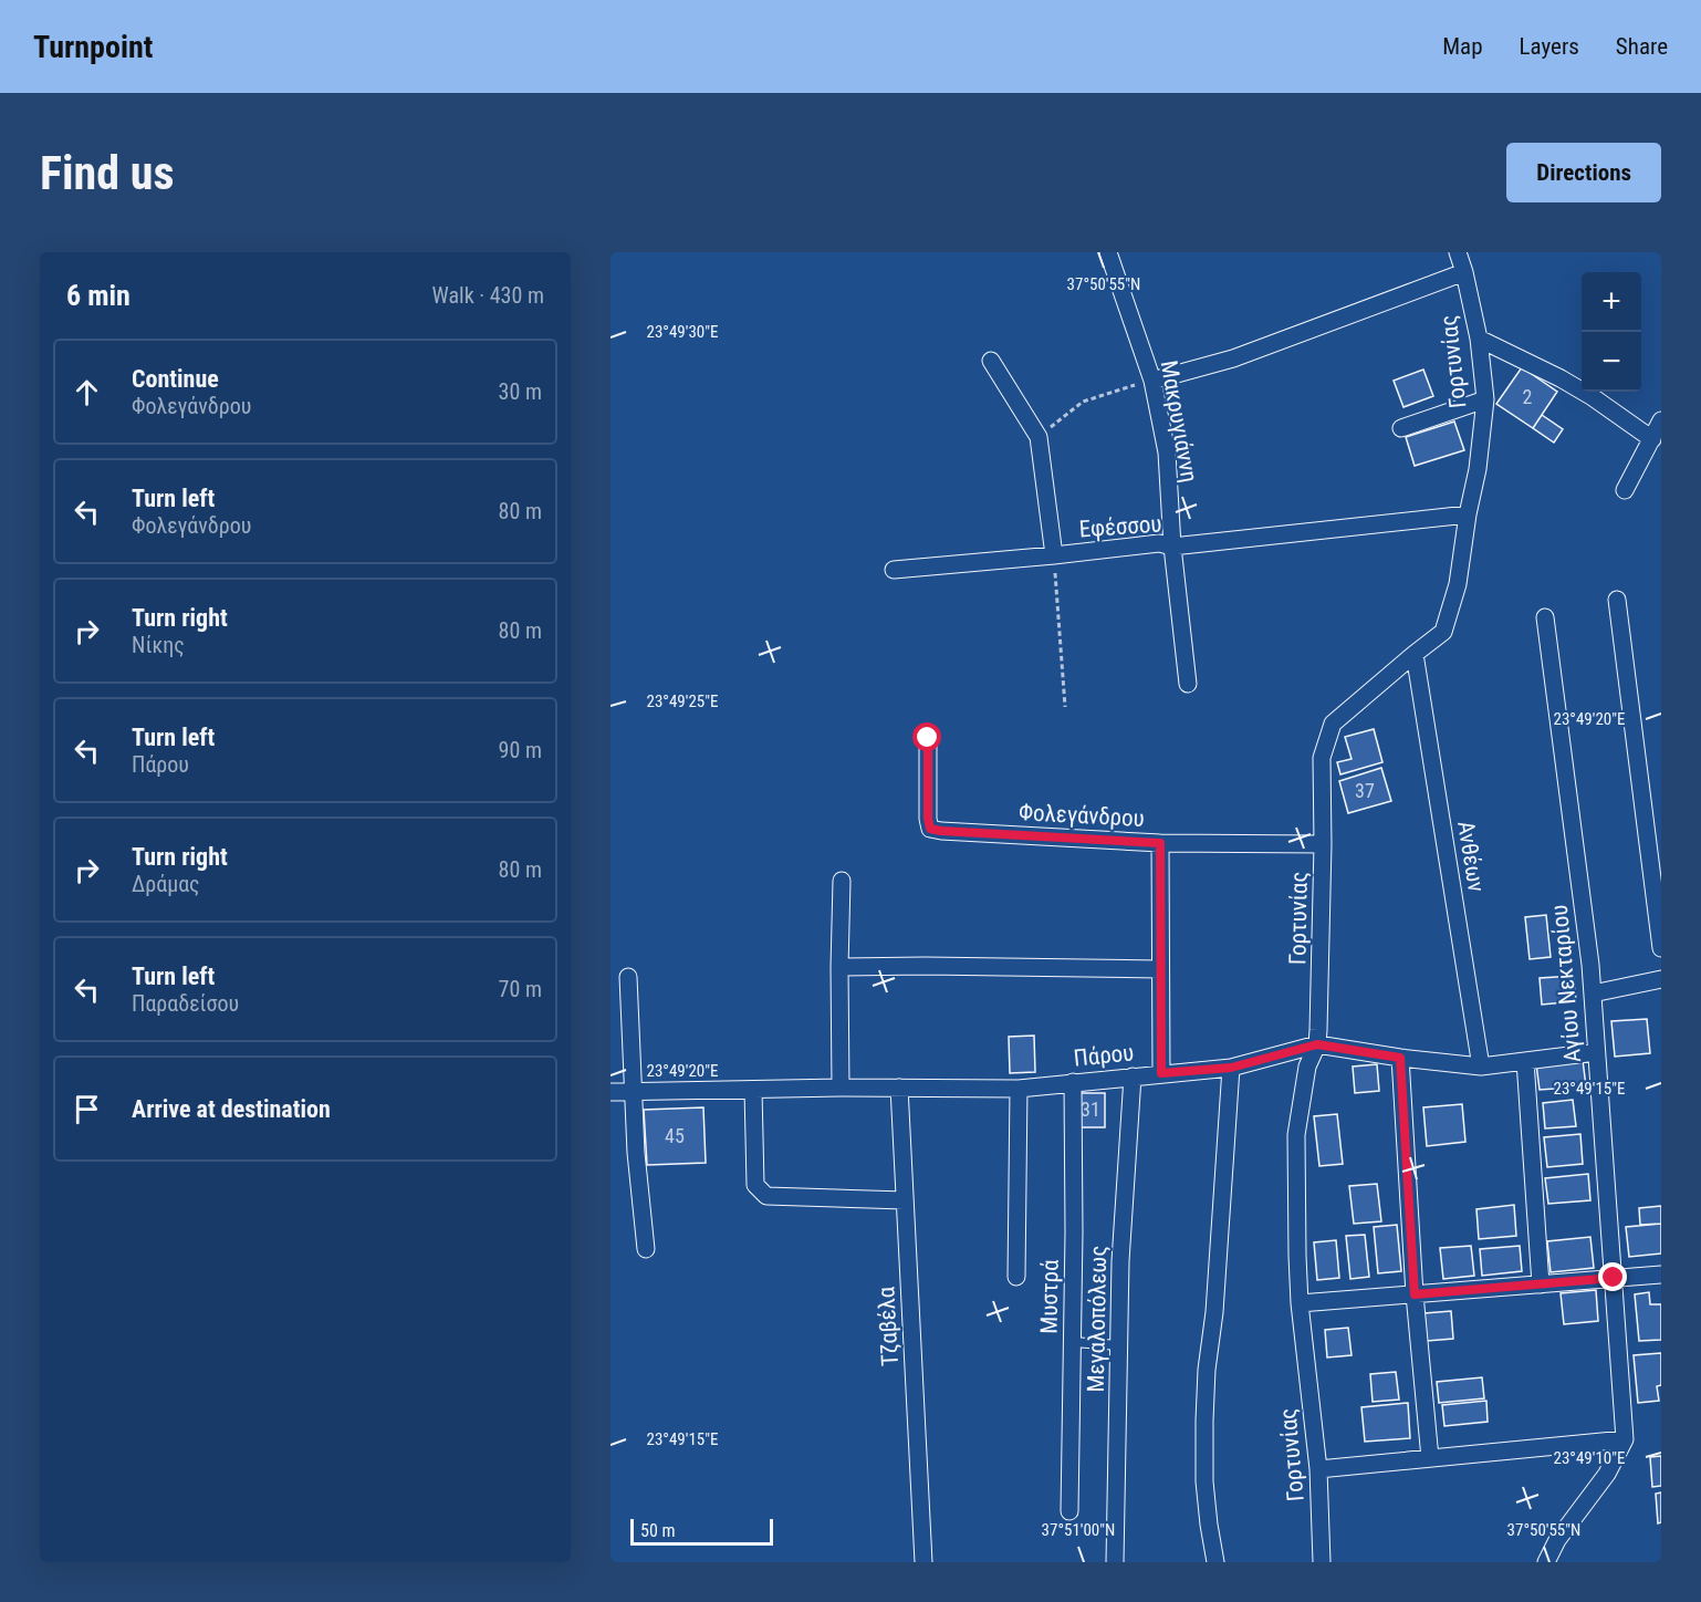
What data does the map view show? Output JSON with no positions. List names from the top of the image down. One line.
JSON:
{"streets":{"street":["Γορτυνίας","Μακρυγιάννη","Εφέσσου","Φολεγάνδρου","Ανθέων","Αγίου Νεκταρίου","Πάρου","Μυστρά","Μεγαλοπόλεως","Τζαβέλα"]},"crossings":[["Γορτυνίας","Εφέσσου"],["Γορτυνίας","Φολεγάνδρου"],["Γορτυνίας","Ανθέων"],["Γορτυνίας","Πάρου"],["Μακρυγιάννη","Εφέσσου"],["Ανθέων","Πάρου"],["Αγίου Νεκταρίου","Πάρου"],["Πάρου","Μυστρά"],["Πάρου","Μεγαλοπόλεως"],["Πάρου","Τζαβέλα"]],"house_numbers":["2","37","31","45"],"scale_bar":"50 m","page":{"header":"Turnpoint","nav":["Map","Layers","Share"],"buttons":"Directions","title":"Find us","heading":["6 min","Walk · 430 m"],"map_buttons":["+","−"],"list":[["Continue","Φολεγάνδρου","30 m"],["Turn left","Φολεγάνδρου","80 m"],["Turn right","Νίκης","80 m"],["Turn left","Πάρου","90 m"],["Turn right","Δράμας","80 m"],["Turn left","Παραδείσου","70 m"],"Arrive at destination"],"scale":"50 m"},"coordinates":["37°50'55\"N","23°49'30\"E","23°49'25\"E","23°49'20\"E","23°49'15\"E","23°49'10\"E","37°51'00\"N"]}
